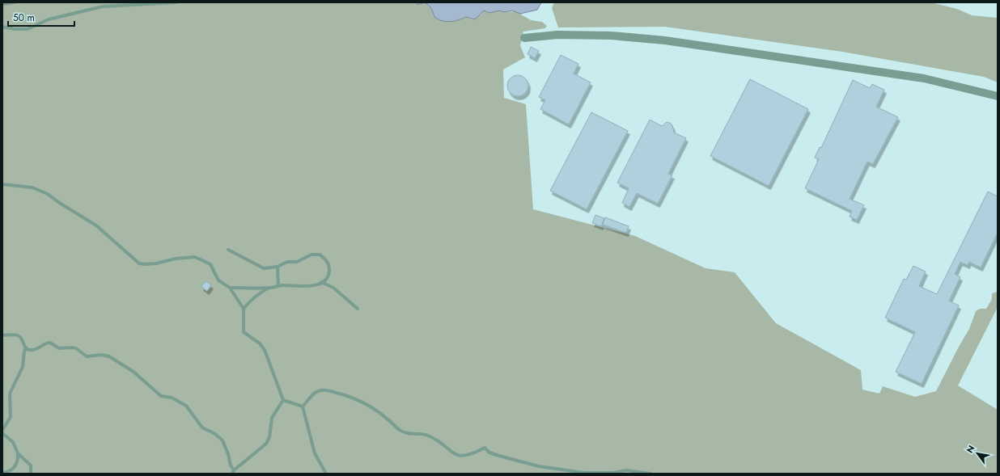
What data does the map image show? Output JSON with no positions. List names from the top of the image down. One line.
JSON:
{"scale_bar":"50 m","north":"top left"}
